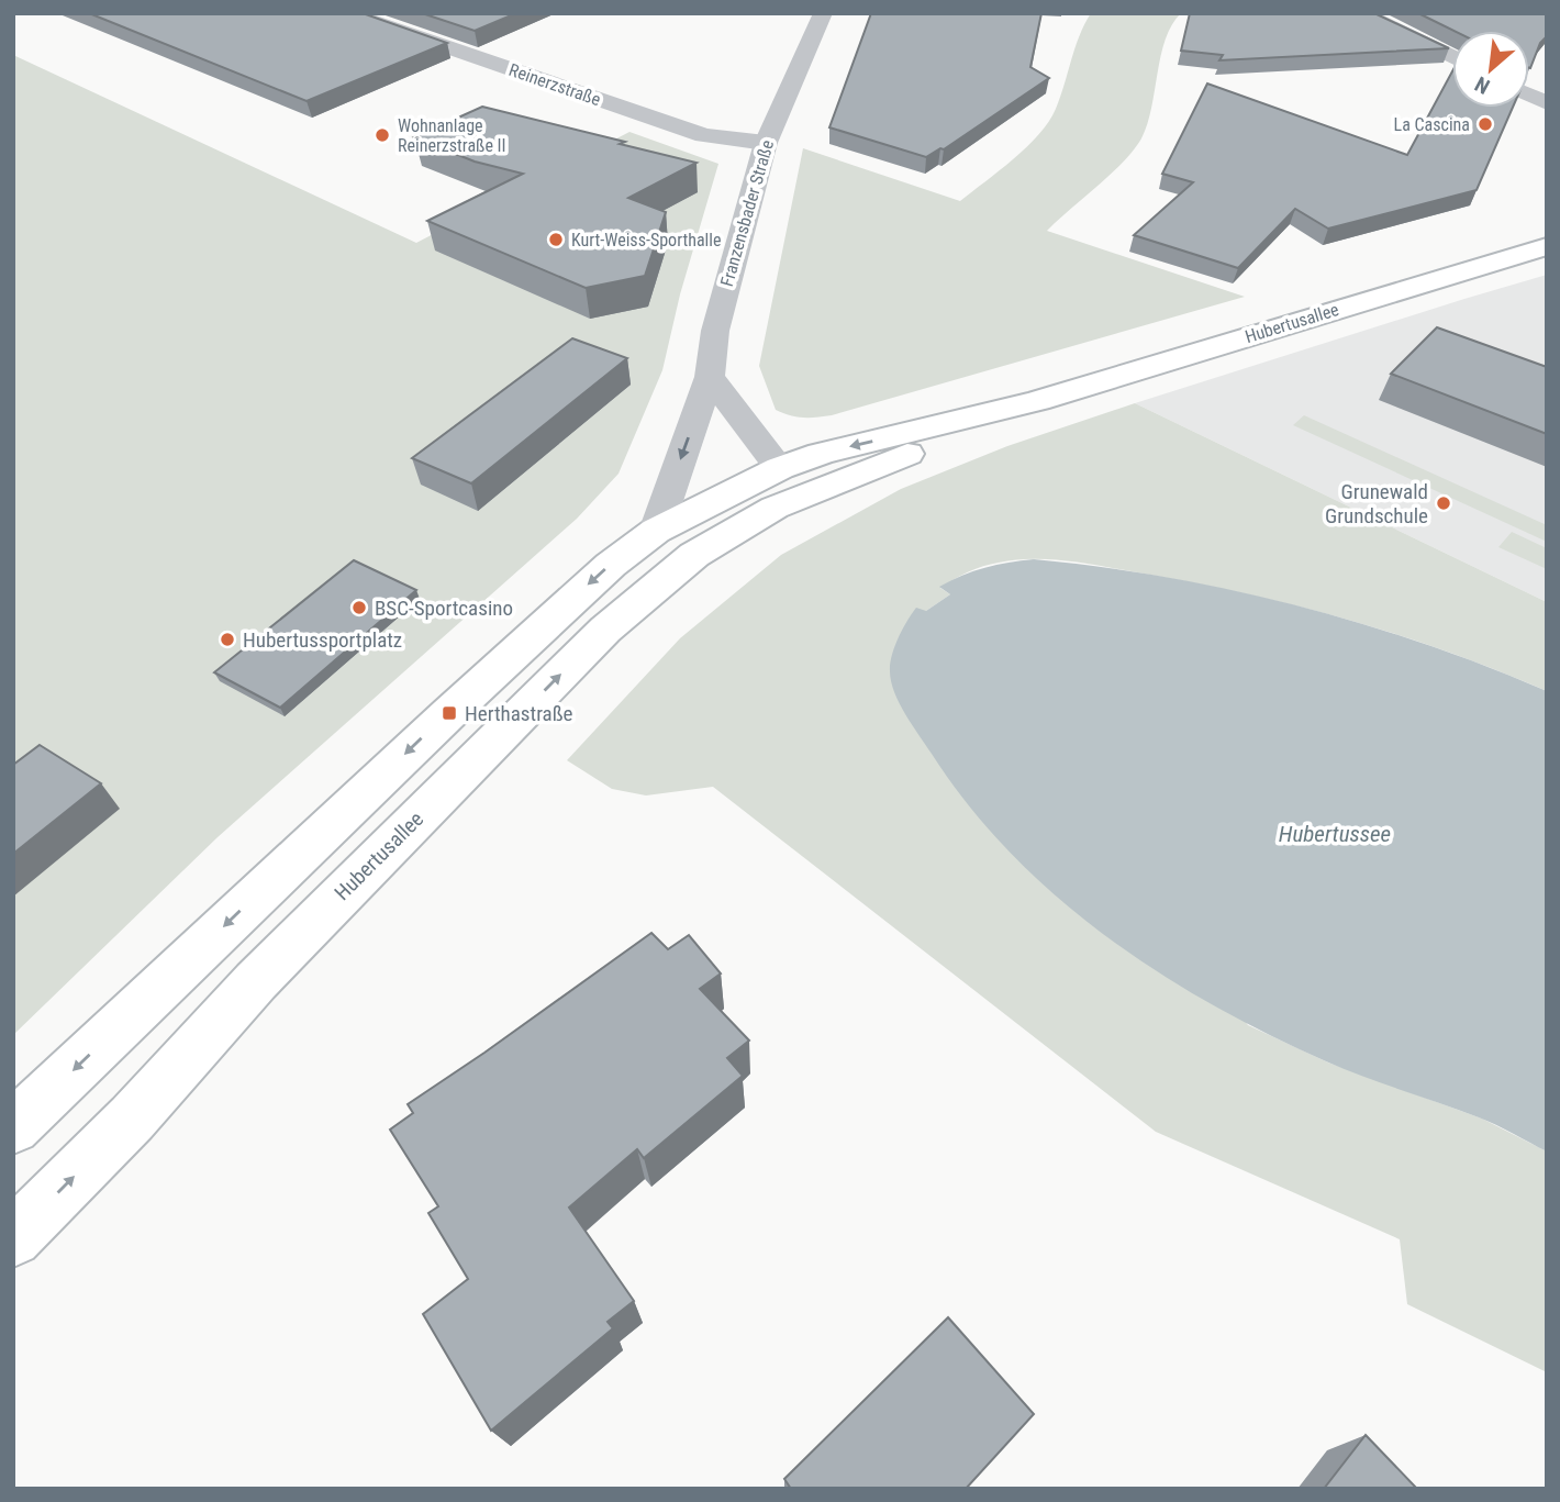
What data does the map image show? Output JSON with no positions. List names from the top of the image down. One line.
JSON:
{"streets":{"main road":["Hubertusallee"],"street":["Reinerzstraße","Franzensbader Straße"]},"crossings":[["Reinerzstraße","Franzensbader Straße"],["Franzensbader Straße","Hubertusallee"]],"water":["Hubertussee"],"places":{"other":["La Cascina","Wohnanlage Reinerzstraße II","Kurt-Weiss-Sporthalle","Grunewald Grundschule","BSC-Sportcasino","Hubertussportplatz"],"transit":["Herthastraße"]},"north":"bottom left"}
